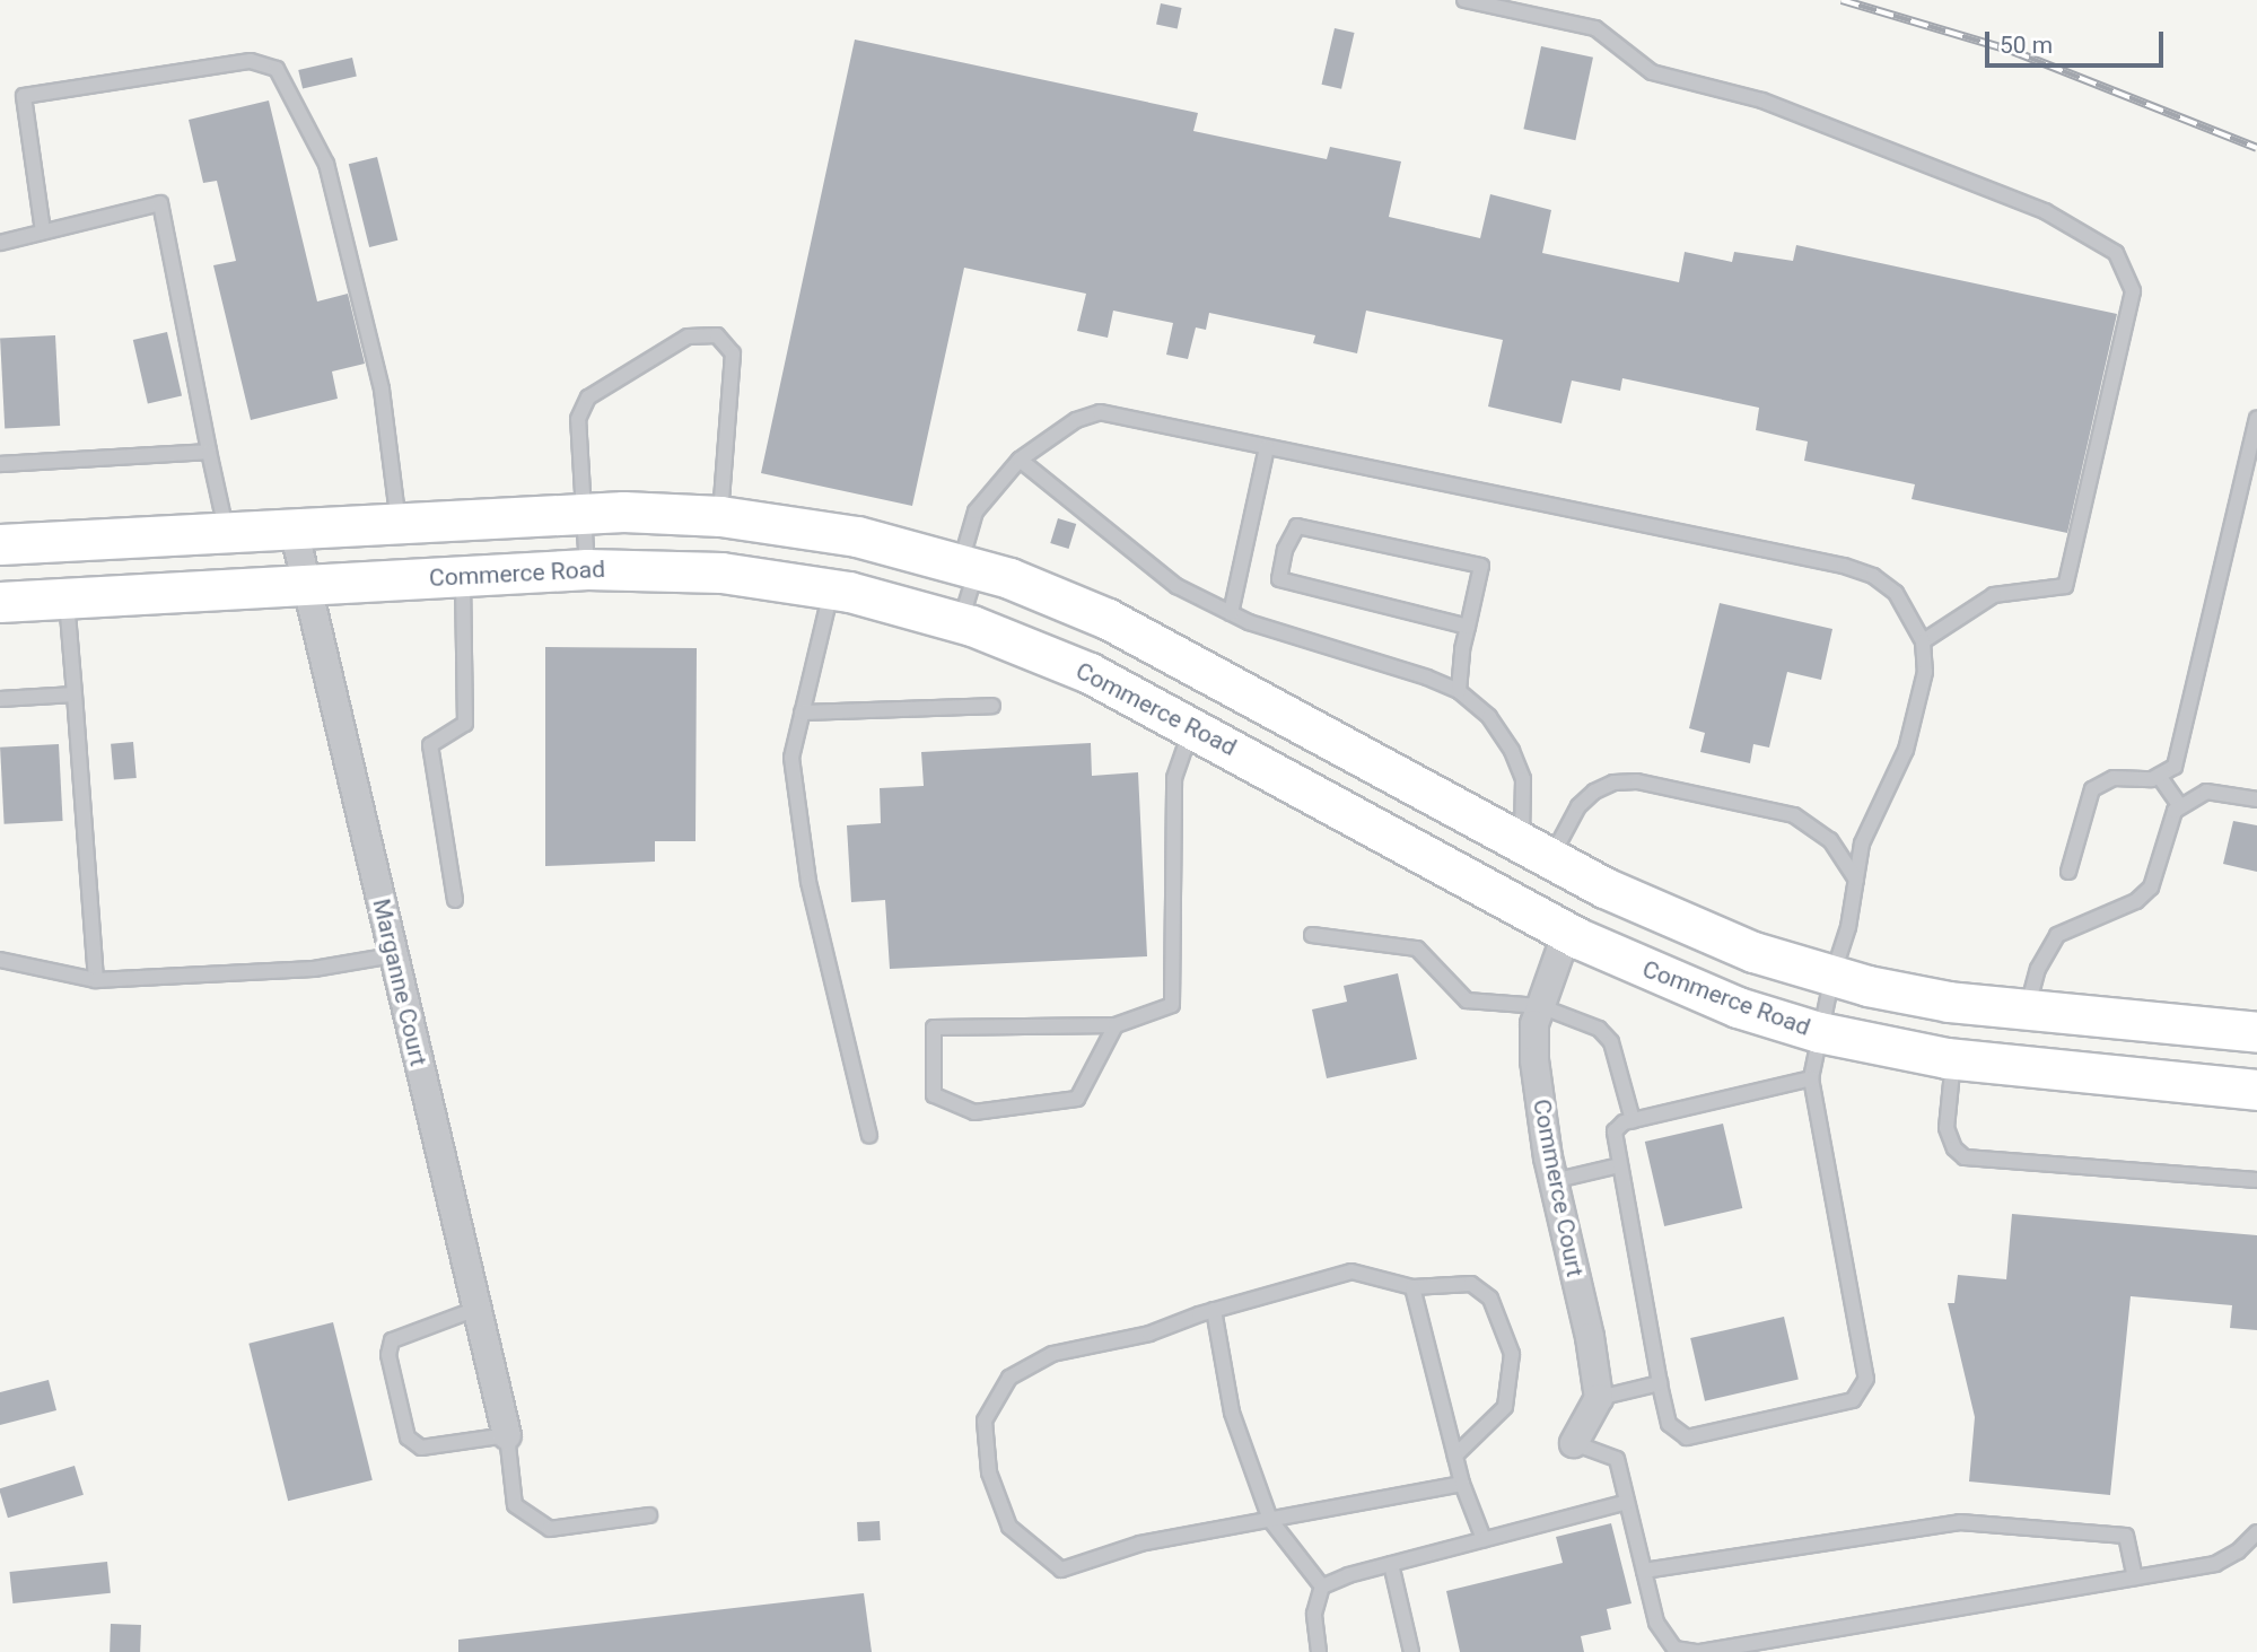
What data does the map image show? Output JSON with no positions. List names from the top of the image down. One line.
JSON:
{"streets":{"main road":["Commerce Road"],"street":["Marganne Court","Commerce Court"]},"crossings":[["Commerce Road","Marganne Court"],["Commerce Road","Commerce Court"]],"scale_bar":"50 m"}
